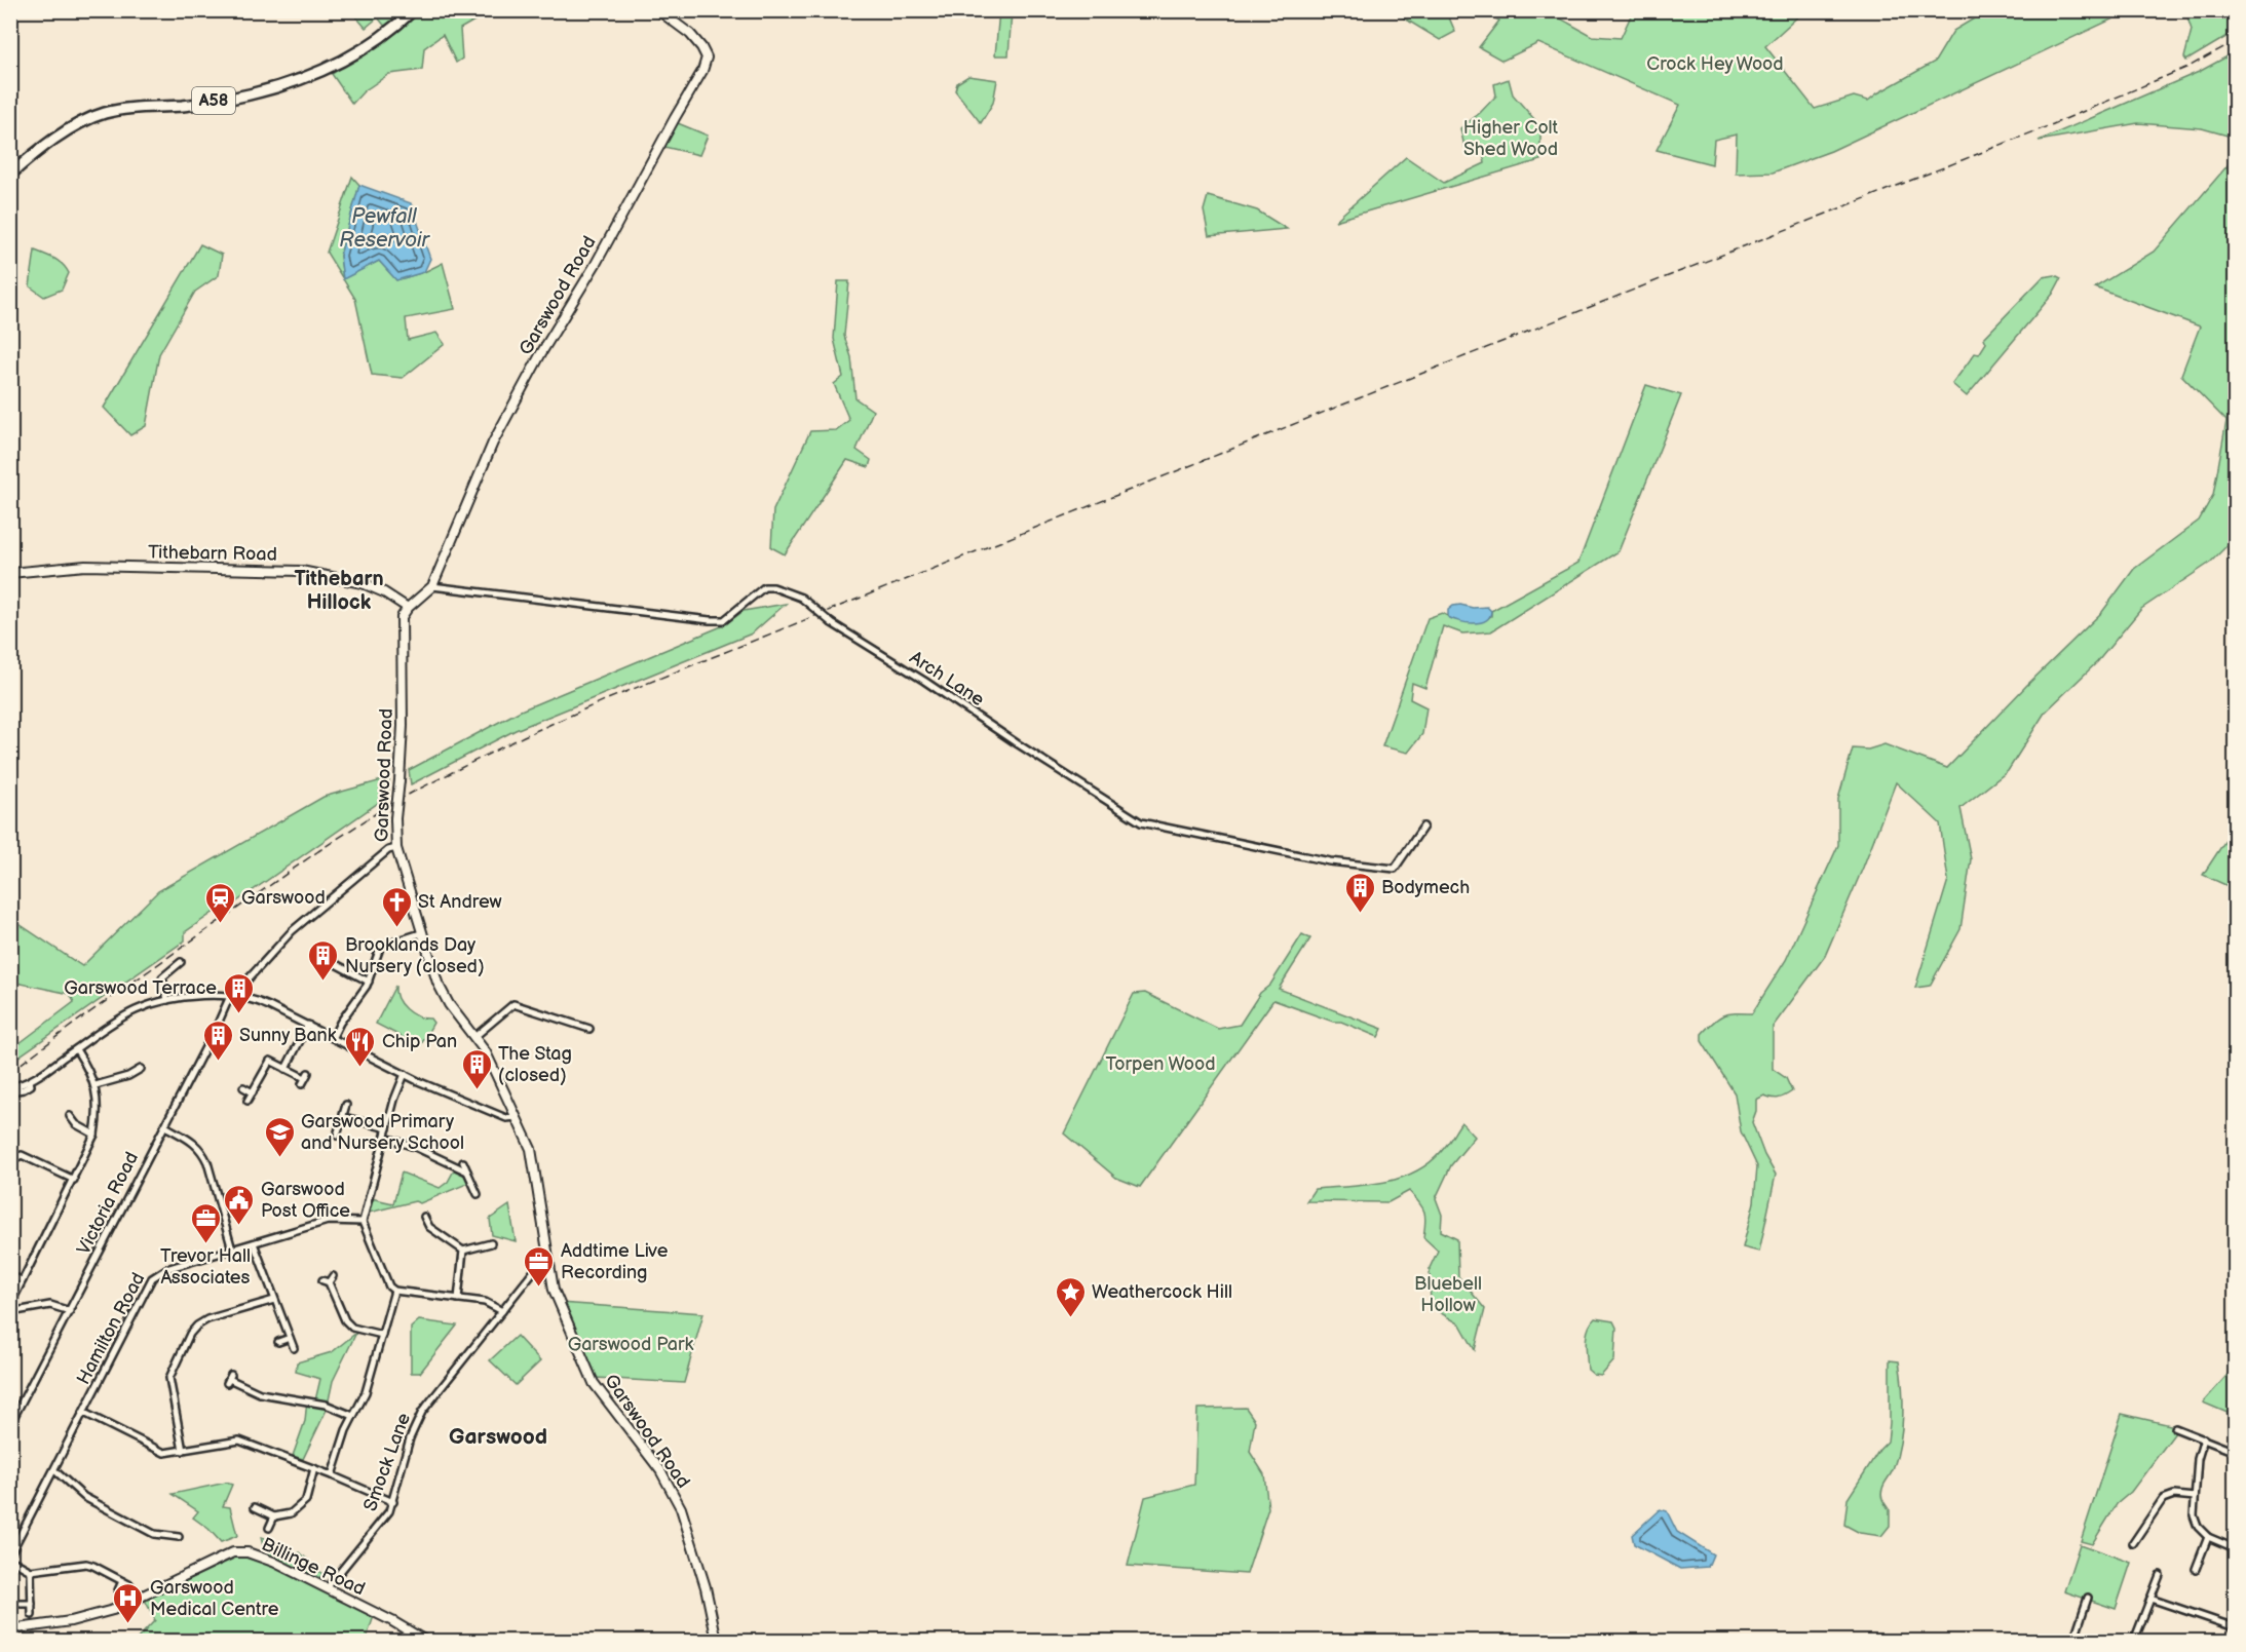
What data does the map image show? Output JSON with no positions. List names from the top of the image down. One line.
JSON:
{"streets":{"highway":["A58"],"street":["Garswood Road","Tithebarn Road","Arch Lane","Victoria Road","Hamilton Road","Smock Lane","Billinge Road"]},"crossings":[["Garswood Road","Tithebarn Road"],["Garswood Road","Arch Lane"],["Garswood Road","Smock Lane"],["Smock Lane","Billinge Road"]],"districts":["Tithebarn Hillock","Garswood"],"water":["Pewfall Reservoir"],"parks":["Crock Hey Wood","Higher Colt Shed Wood","Torpen Wood","Bluebell Hollow","Garswood Park"],"places":{"building":["Bodymech","Brooklands Day Nursery (closed)","Garswood Terrace","Sunny Bank","The Stag (closed)"],"station":["Garswood"],"church":["St Andrew"],"restaurant":["Chip Pan"],"school or university":["Garswood Primary and Nursery School"],"public building":["Garswood Post Office"],"office":["Trevor Hall Associates","Addtime Live Recording"],"place":["Weathercock Hill"],"hospital":["Garswood Medical Centre"]}}
